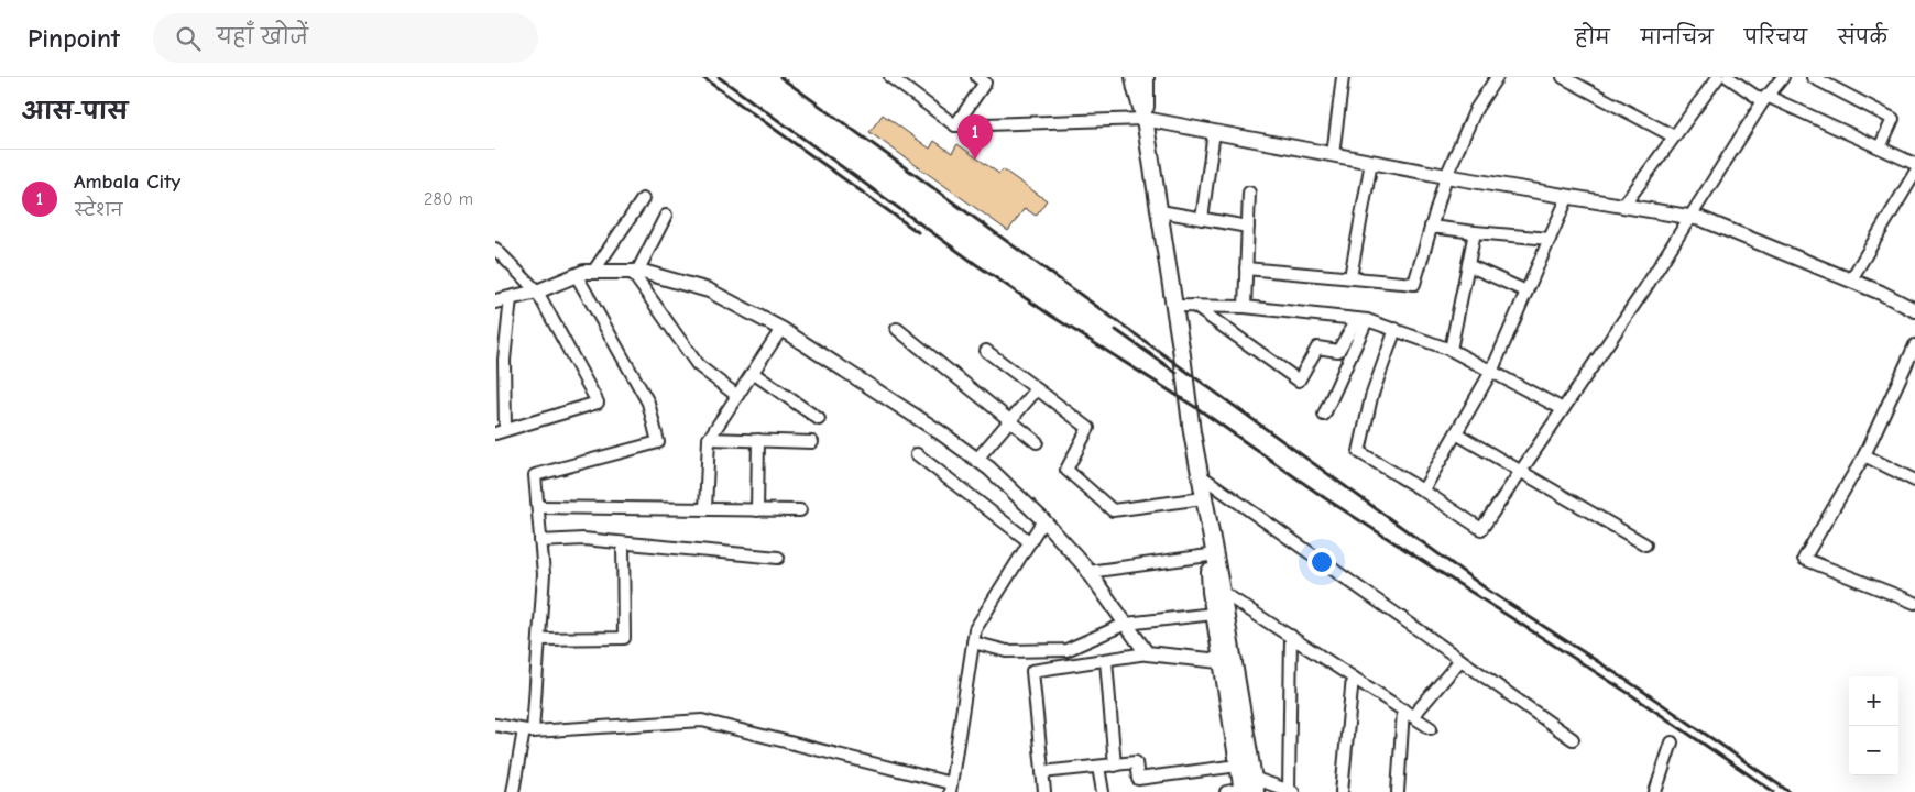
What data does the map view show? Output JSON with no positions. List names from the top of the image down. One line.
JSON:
{"page":{"header":"Pinpoint","search":"यहाँ खोजें","nav":["होम","मानचित्र","परिचय","संपर्क"],"heading":"आस-पास","pins":"1","list":[{"mark":"1","name":"Ambala City","note":"स्टेशन","value":"280 m"}],"map_buttons":["+","−"]}}
